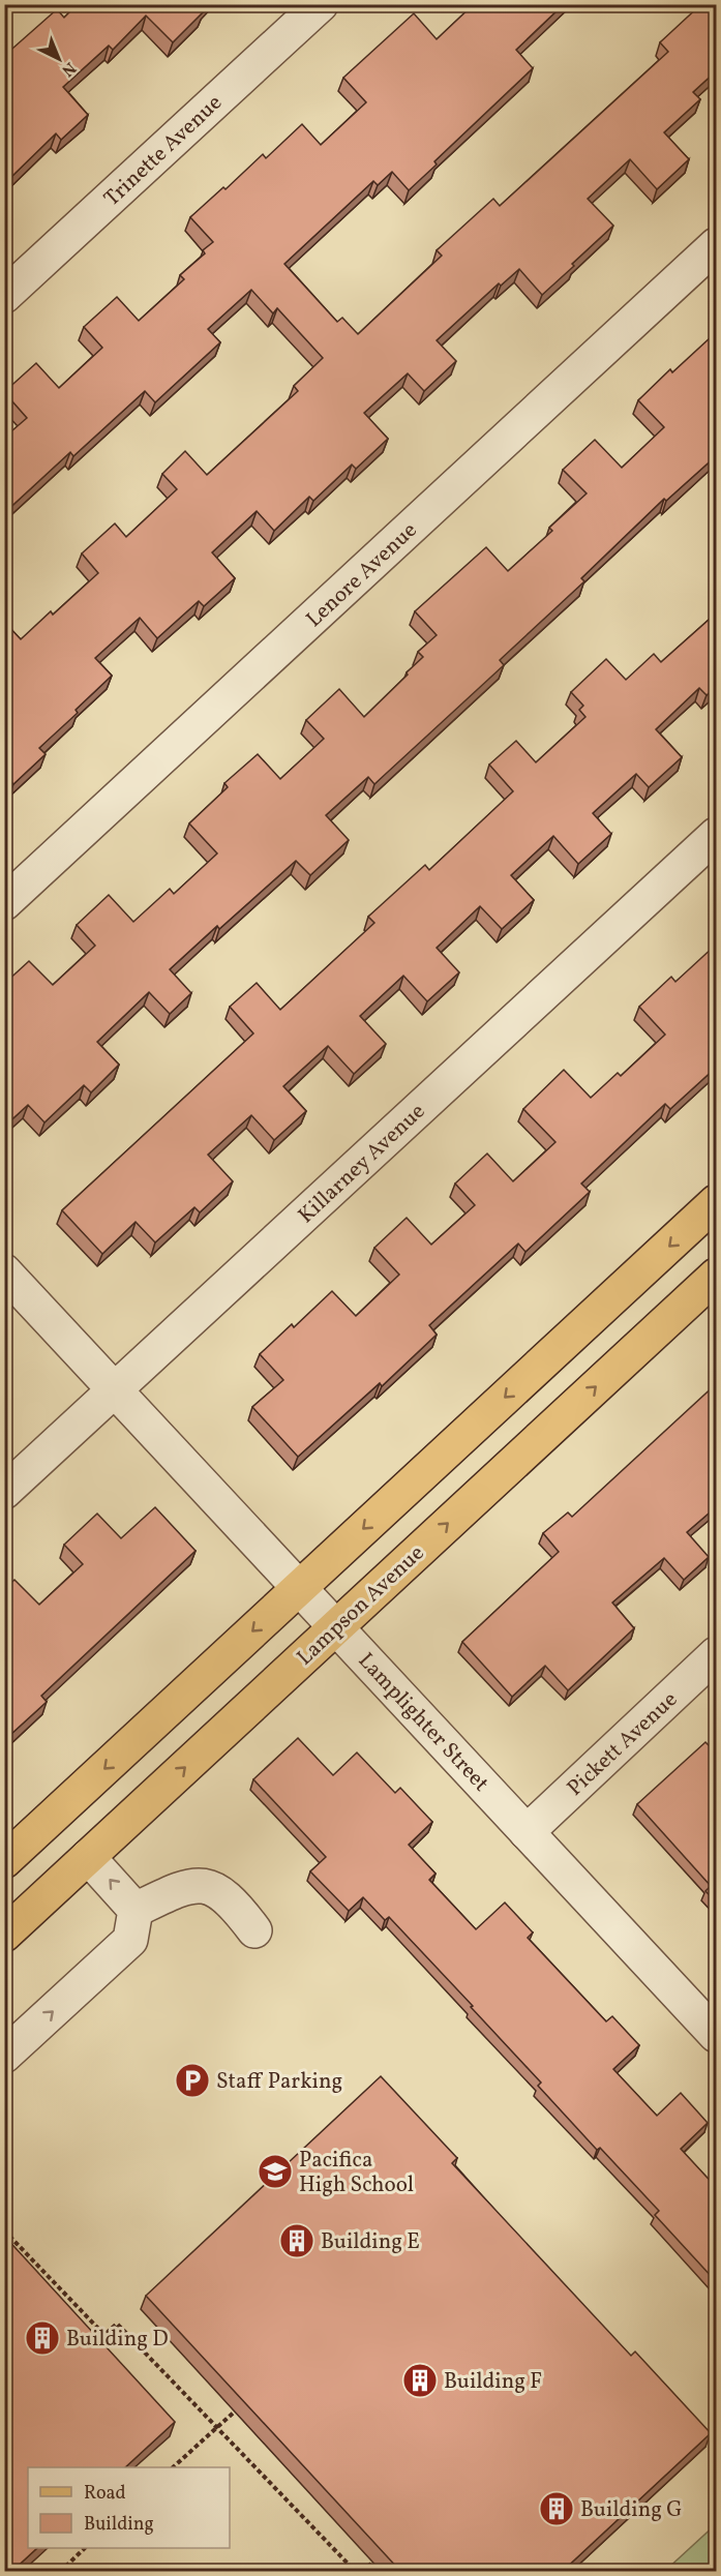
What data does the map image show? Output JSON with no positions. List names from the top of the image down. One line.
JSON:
{"streets":{"main road":["Lampson Avenue"],"street":["Trinette Avenue","Lenore Avenue","Killarney Avenue","Lamplighter Street","Pickett Avenue"]},"crossings":[["Killarney Avenue","Lamplighter Street"],["Lampson Avenue","Lamplighter Street"],["Lamplighter Street","Pickett Avenue"]],"places":{"parking":["Staff Parking"],"school or university":["Pacifica High School"],"building":["Building E","Building D","Building F","Building G"]},"legend":["Road","Building"],"north":"bottom right"}
